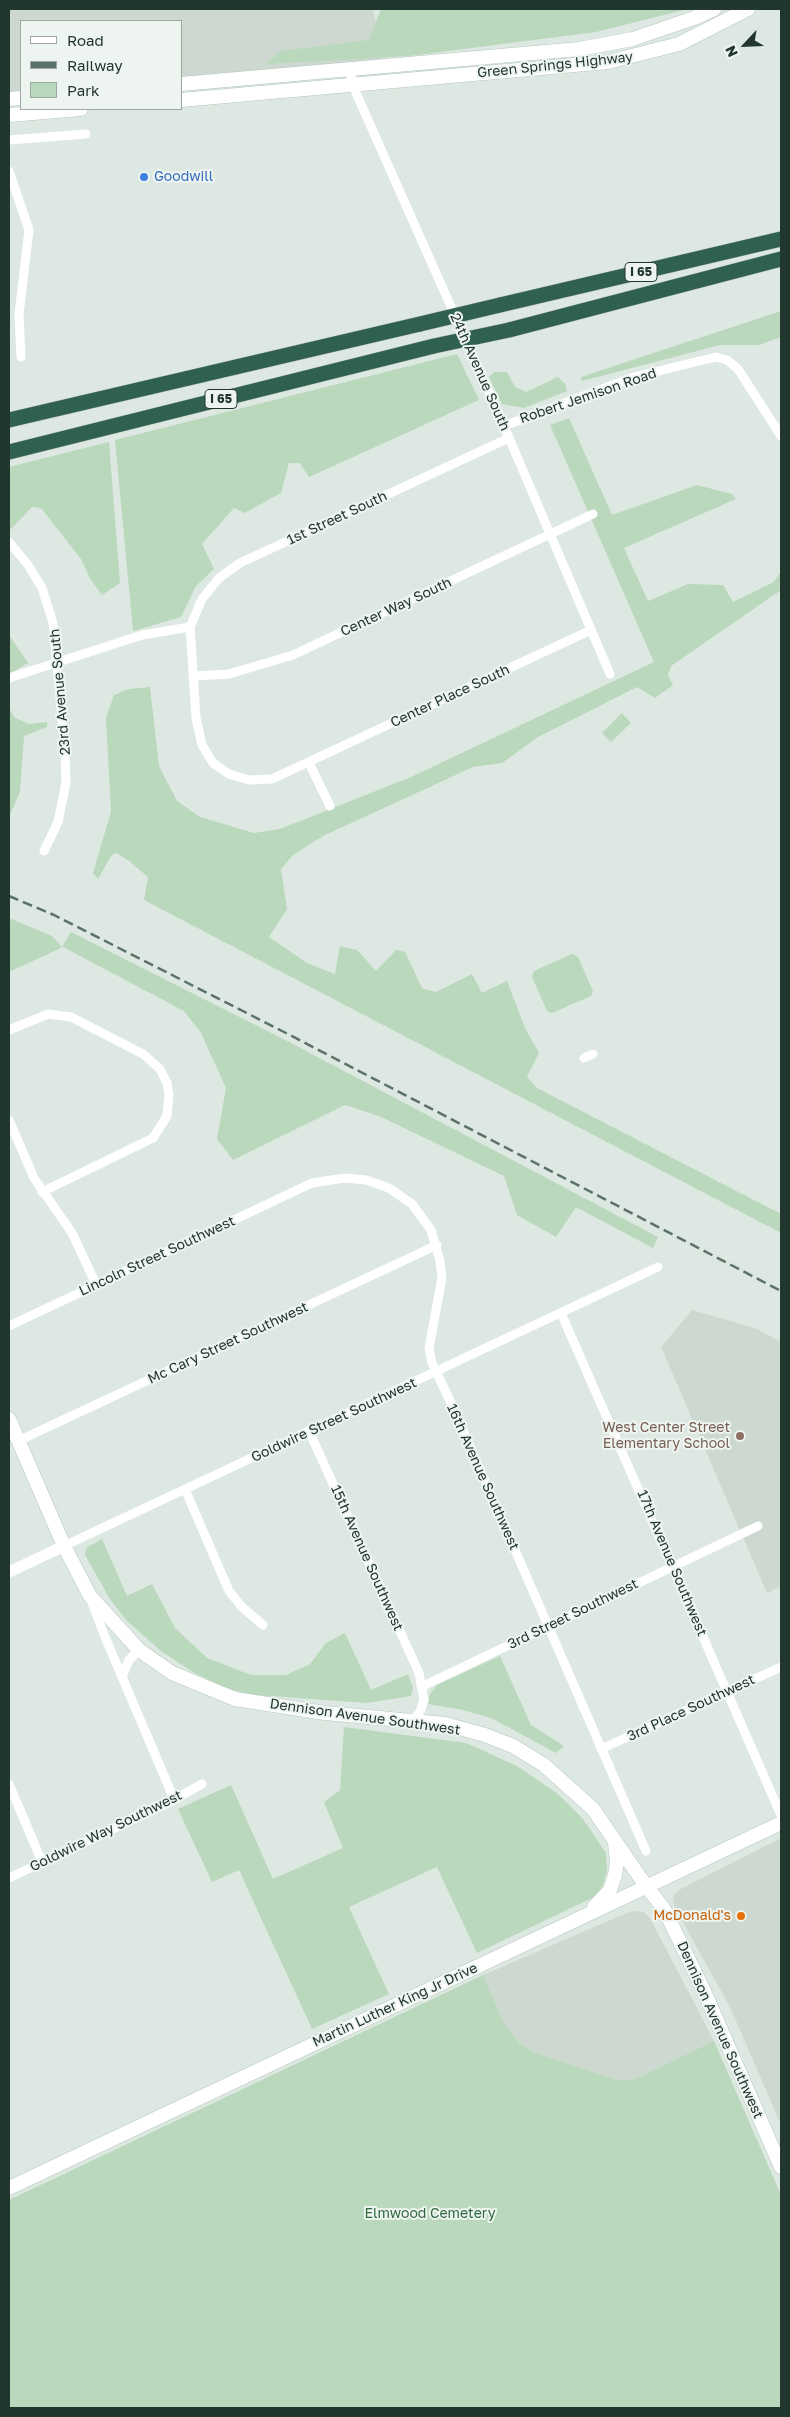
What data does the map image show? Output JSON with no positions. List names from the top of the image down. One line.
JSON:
{"streets":{"highway":["I 65"],"main road":["Green Springs Highway","Dennison Avenue Southwest","Martin Luther King Jr Drive"],"street":["24th Avenue South","Robert Jemison Road","1st Street South","Center Way South","23rd Avenue South","Center Place South","Lincoln Street Southwest","Mc Cary Street Southwest","Goldwire Street Southwest","16th Avenue Southwest","15th Avenue Southwest","17th Avenue Southwest","3rd Street Southwest","3rd Place Southwest","Goldwire Way Southwest"]},"crossings":[["Green Springs Highway","24th Avenue South"],["24th Avenue South","Robert Jemison Road"],["24th Avenue South","1st Street South"],["24th Avenue South","Center Way South"],["24th Avenue South","Center Place South"],["1st Street South","Center Place South"],["Center Way South","Center Place South"],["Lincoln Street Southwest","16th Avenue Southwest"],["Mc Cary Street Southwest","16th Avenue Southwest"],["Mc Cary Street Southwest","Dennison Avenue Southwest"],["Goldwire Street Southwest","16th Avenue Southwest"],["Goldwire Street Southwest","15th Avenue Southwest"],["Goldwire Street Southwest","17th Avenue Southwest"],["Goldwire Street Southwest","Dennison Avenue Southwest"],["16th Avenue Southwest","3rd Street Southwest"],["16th Avenue Southwest","3rd Place Southwest"],["15th Avenue Southwest","3rd Street Southwest"],["17th Avenue Southwest","3rd Street Southwest"],["17th Avenue Southwest","3rd Place Southwest"],["Dennison Avenue Southwest","Martin Luther King Jr Drive"]],"parks":["Elmwood Cemetery"],"places":["Goodwill","West Center Street Elementary School","McDonald's"],"legend":["Road","Railway","Park"],"north":"bottom left"}
